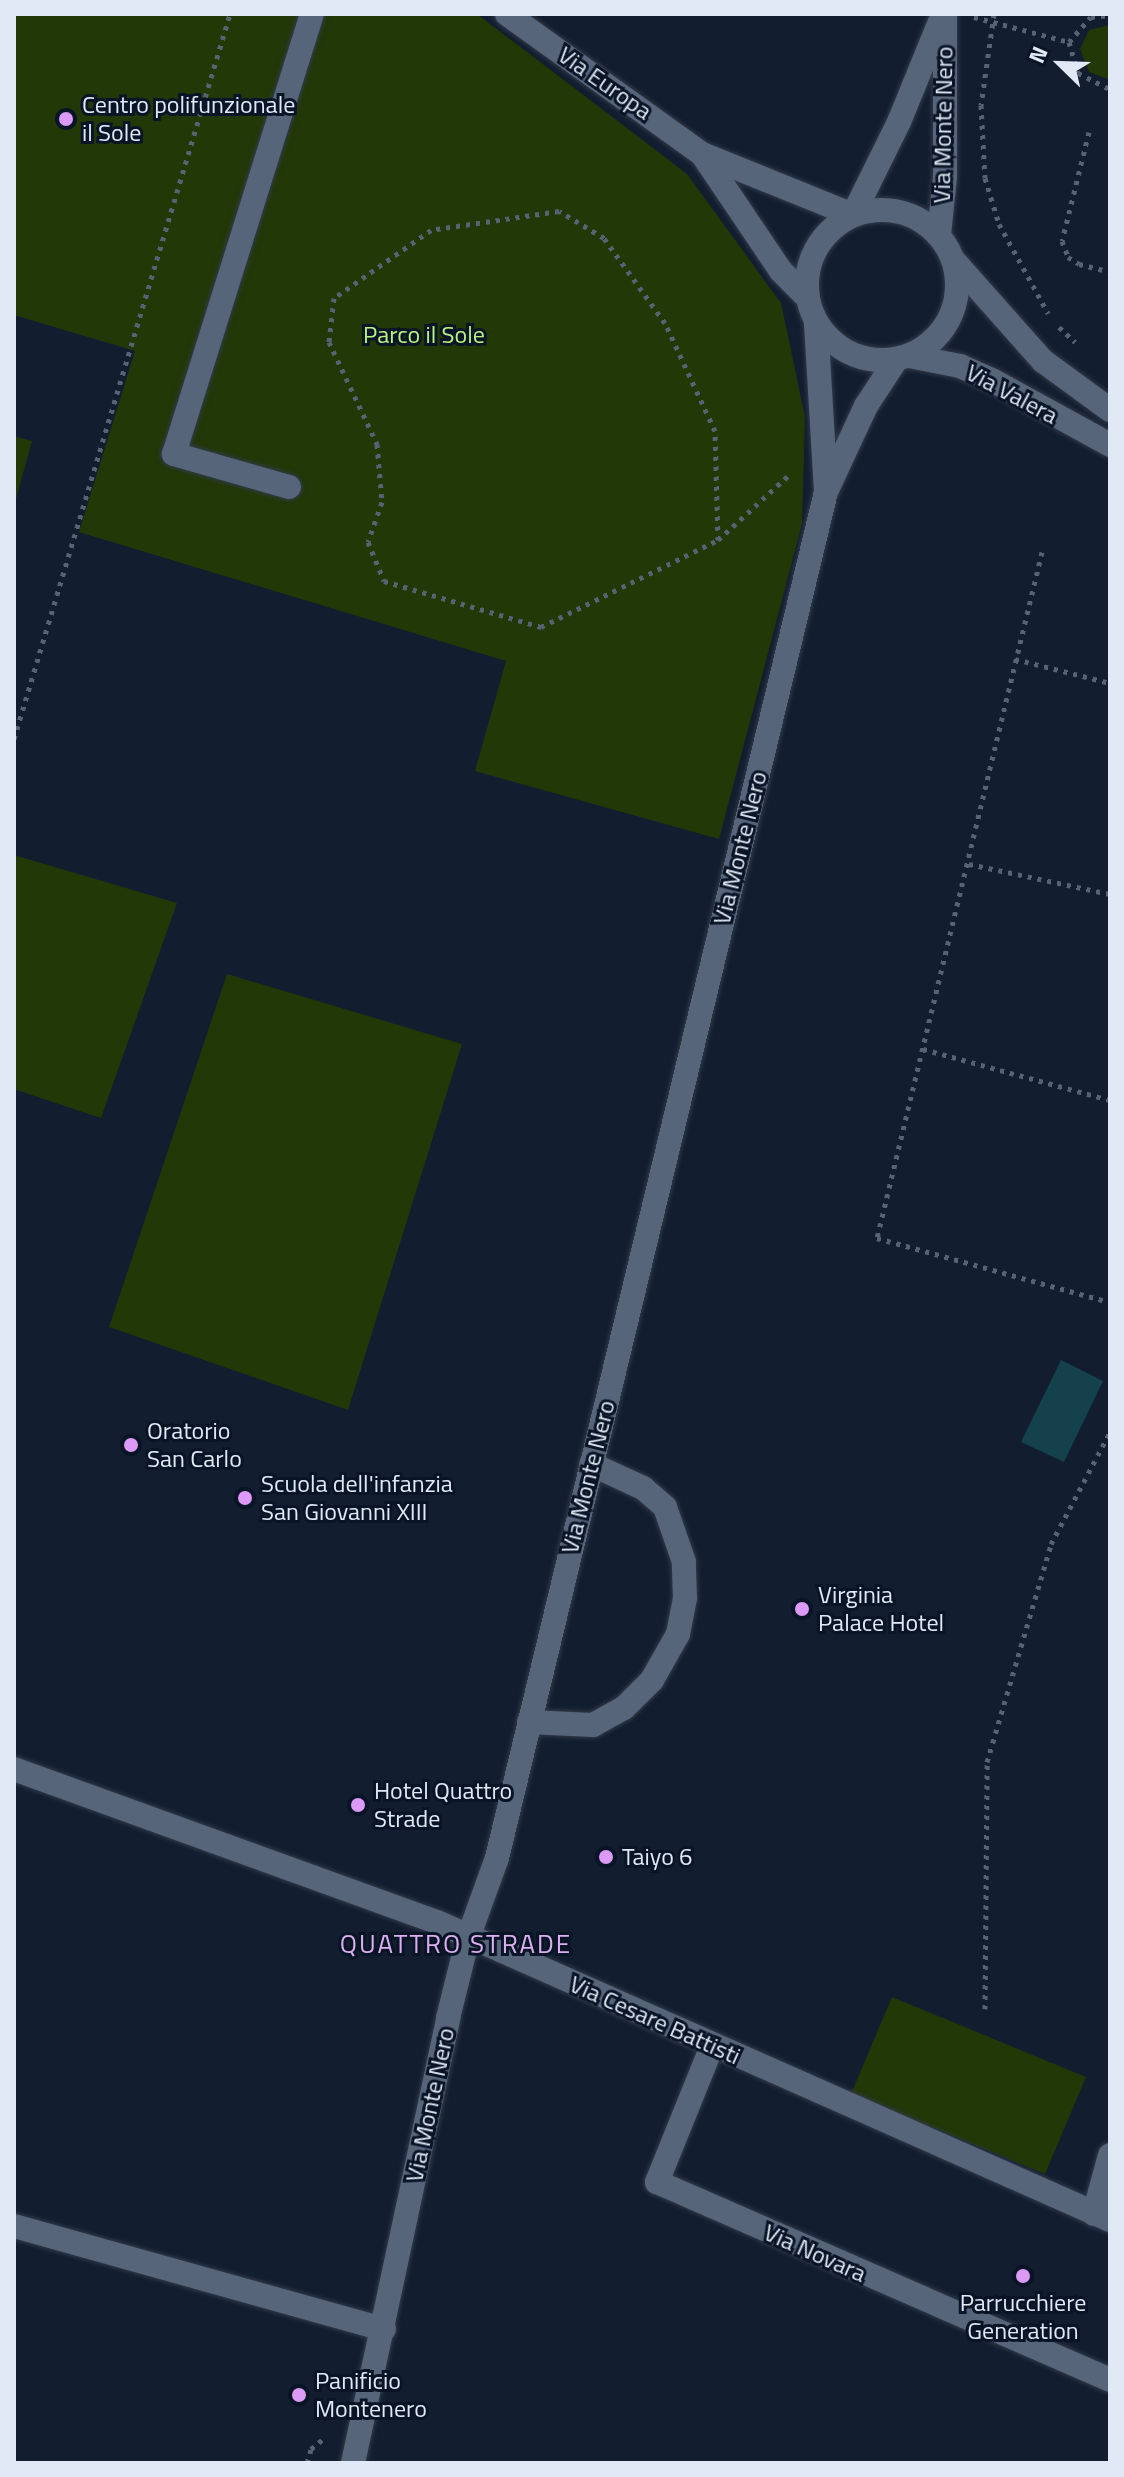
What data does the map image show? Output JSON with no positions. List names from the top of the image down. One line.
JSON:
{"streets":{"street":["Via Europa","Via Monte Nero","Via Valera","Via Cesare Battisti","Via Novara"]},"crossings":[["Via Europa","Via Monte Nero"],["Via Europa","Via Valera"],["Via Monte Nero","Via Valera"],["Via Monte Nero","Via Cesare Battisti"],["Via Cesare Battisti","Via Novara"]],"districts":["QUATTRO STRADE"],"parks":["Parco il Sole"],"places":["Centro polifunzionale il Sole","Oratorio San Carlo","Scuola dell'infanzia San Giovanni XIII","Virginia Palace Hotel","Hotel Quattro Strade","Taiyo 6","Parrucchiere Generation","Panificio Montenero"],"north":"top left"}
